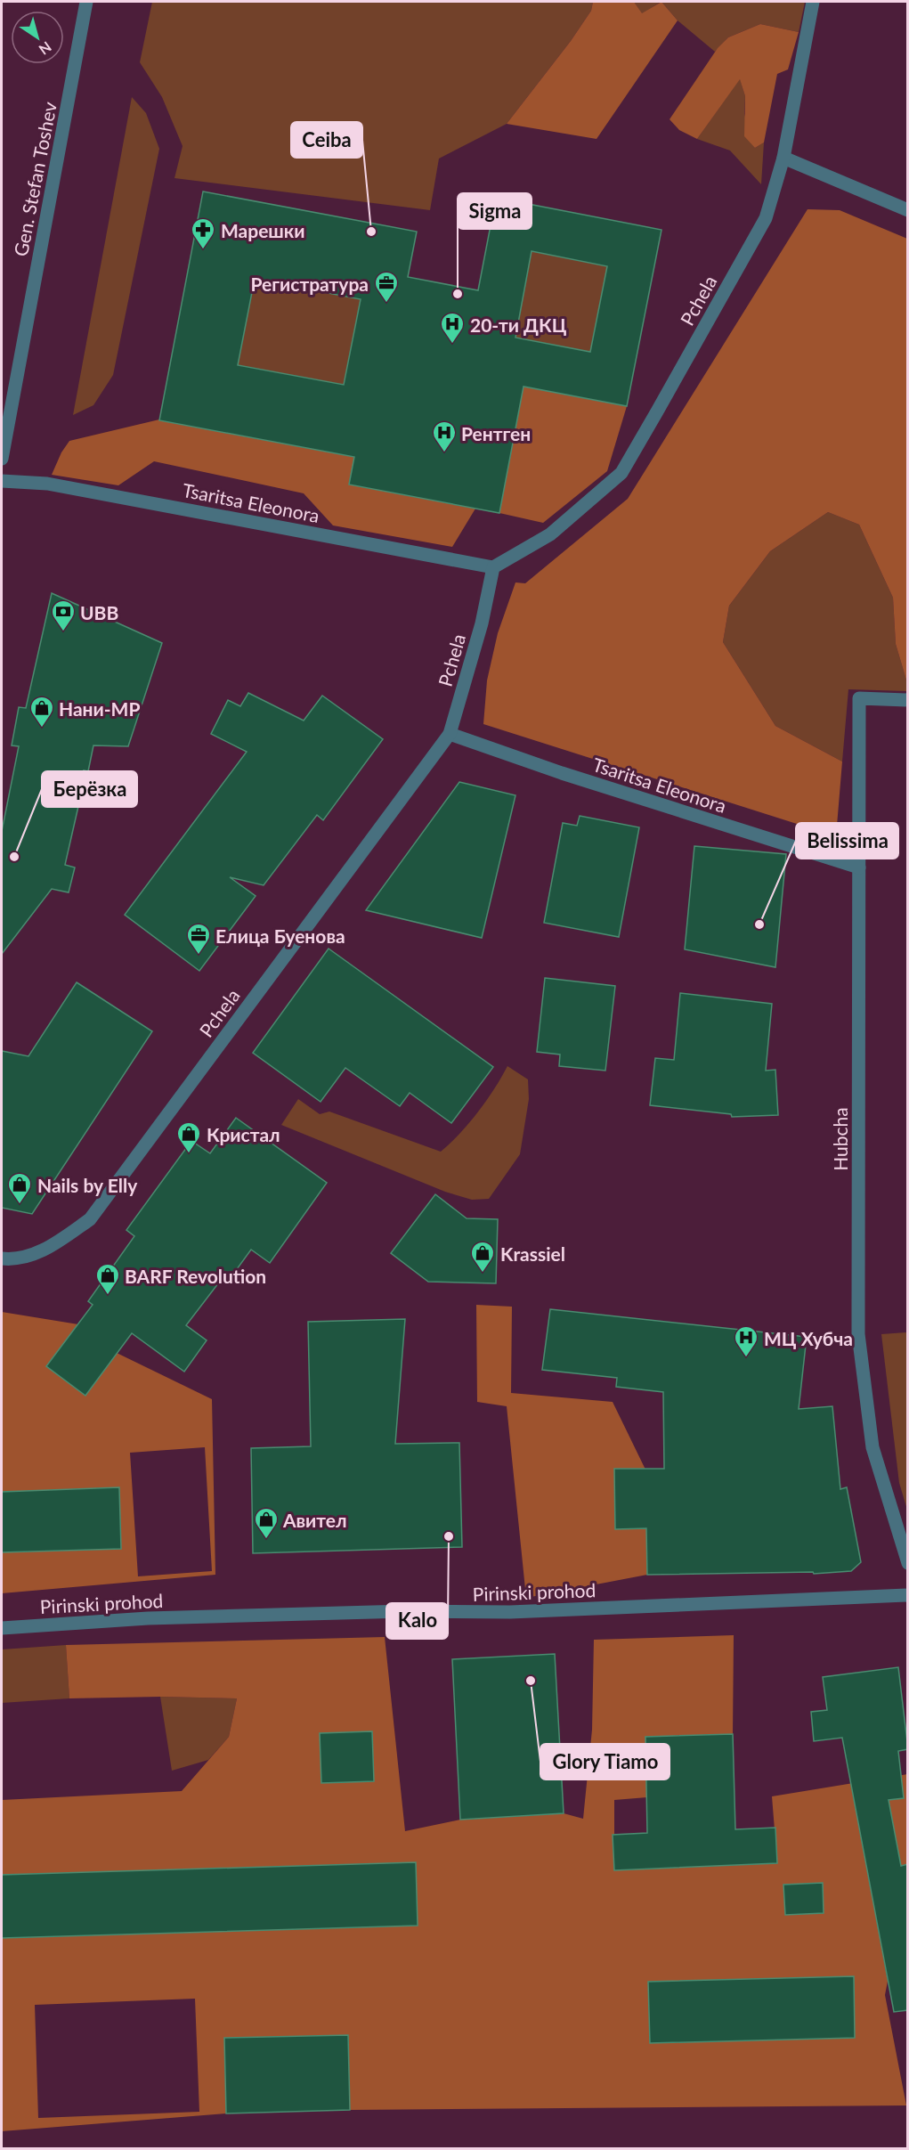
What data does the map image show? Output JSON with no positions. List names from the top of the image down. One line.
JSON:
{"streets":{"street":["Gen. Stefan Toshev","Pchela","Tsaritsa Eleonora","Hubcha","Pirinski prohod"]},"crossings":[["Pchela","Tsaritsa Eleonora"],["Tsaritsa Eleonora","Hubcha"]],"places":{"other":["Ceiba","Sigma","Берёзка","Belissima","Kalo","Glory Tiamo"],"pharmacy":["Марешки"],"office":["Регистратура","Елица Буенова"],"hospital":["20-ти ДКЦ","Рентген","МЦ Хубча"],"bank":["UBB"],"shop":["Нани-МР","Кристал","Nails by Elly","Krassiel","BARF Revolution","Авител"]},"north":"bottom right"}
